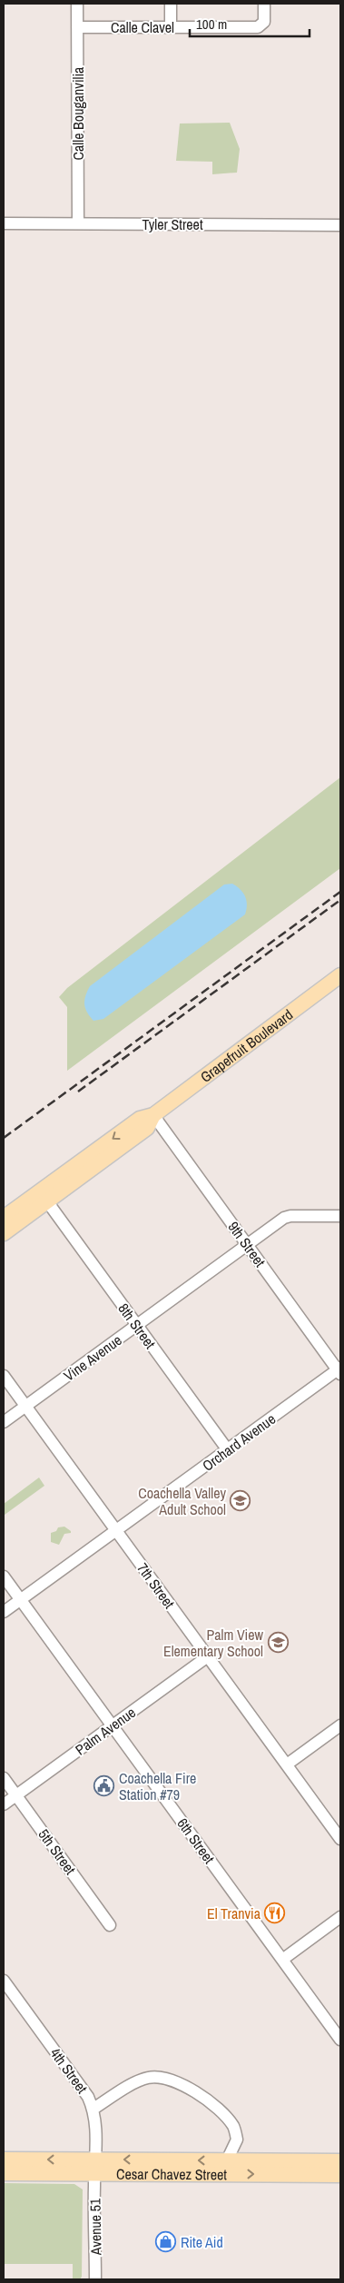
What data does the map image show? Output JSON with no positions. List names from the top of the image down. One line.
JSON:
{"streets":{"main road":["Grapefruit Boulevard","Cesar Chavez Street"],"street":["Calle Clavel","Calle Bouganvilia","Tyler Street","9th Street","8th Street","Vine Avenue","Orchard Avenue","7th Street","Palm Avenue","6th Street","5th Street","4th Street","Avenue 51"]},"crossings":[["Calle Clavel","Calle Bouganvilia"],["Calle Bouganvilia","Tyler Street"],["Grapefruit Boulevard","9th Street"],["Grapefruit Boulevard","8th Street"],["9th Street","Vine Avenue"],["9th Street","Orchard Avenue"],["8th Street","Vine Avenue"],["8th Street","Orchard Avenue"],["Vine Avenue","7th Street"],["Orchard Avenue","7th Street"],["Orchard Avenue","6th Street"],["7th Street","Palm Avenue"],["Palm Avenue","6th Street"],["Palm Avenue","5th Street"],["4th Street","Cesar Chavez Street"],["4th Street","Avenue 51"],["Cesar Chavez Street","Avenue 51"]],"places":{"school or university":["Coachella Valley Adult School","Palm View Elementary School"],"public building":["Coachella Fire Station #79"],"restaurant":["El Tranvia"],"shop":["Rite Aid"]},"scale_bar":"100 m"}
